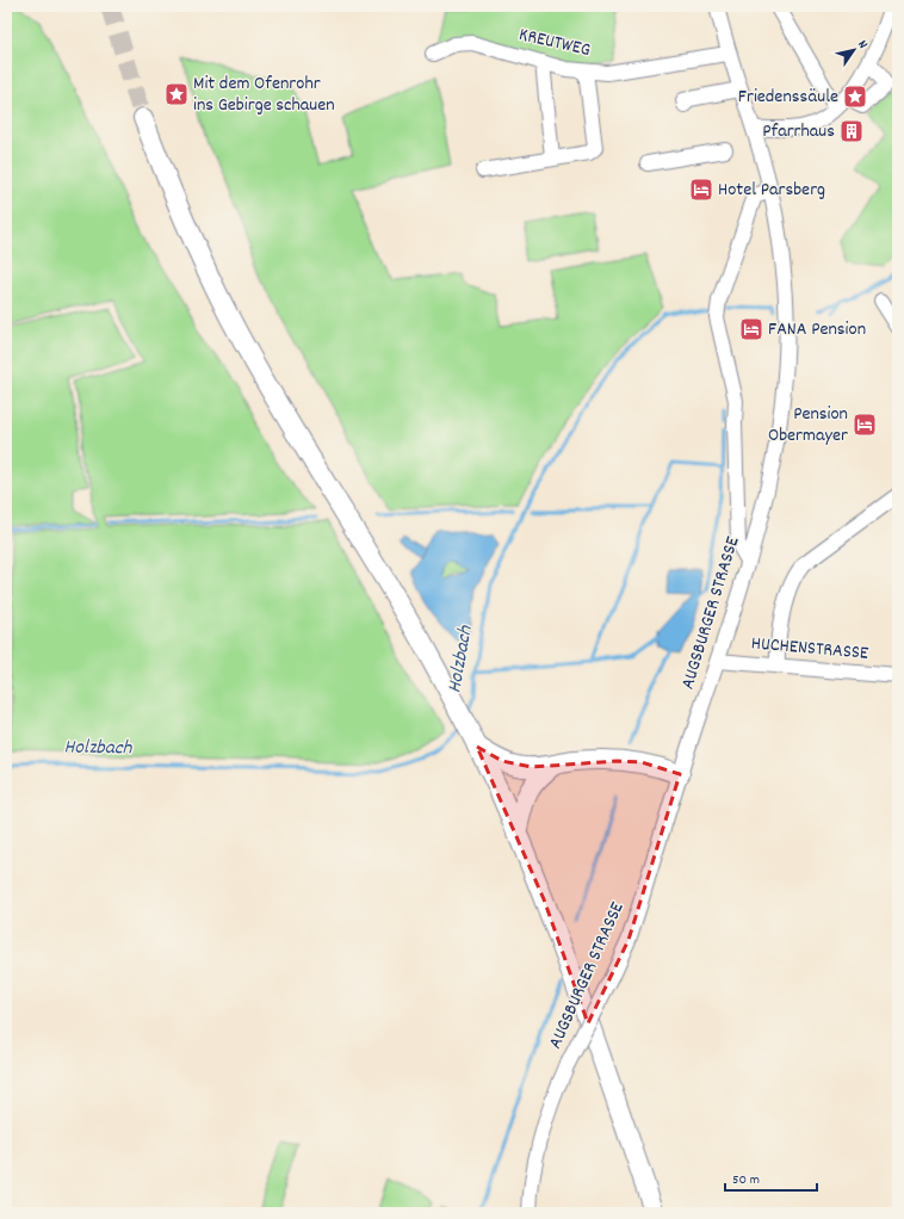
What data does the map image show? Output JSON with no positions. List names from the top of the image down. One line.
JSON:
{"streets":{"street":["KREUTWEG","AUGSBURGER STRASSE","HUCHENSTRASSE"]},"crossings":[["KREUTWEG","AUGSBURGER STRASSE"],["AUGSBURGER STRASSE","HUCHENSTRASSE"]],"water":["Holzbach"],"places":{"place":["Mit dem Ofenrohr ins Gebirge schauen","Friedenssäule"],"building":["Pfarrhaus"],"hotel":["Hotel Parsberg","FANA Pension","Pension Obermayer"]},"scale_bar":"50 m","north":"top right"}
